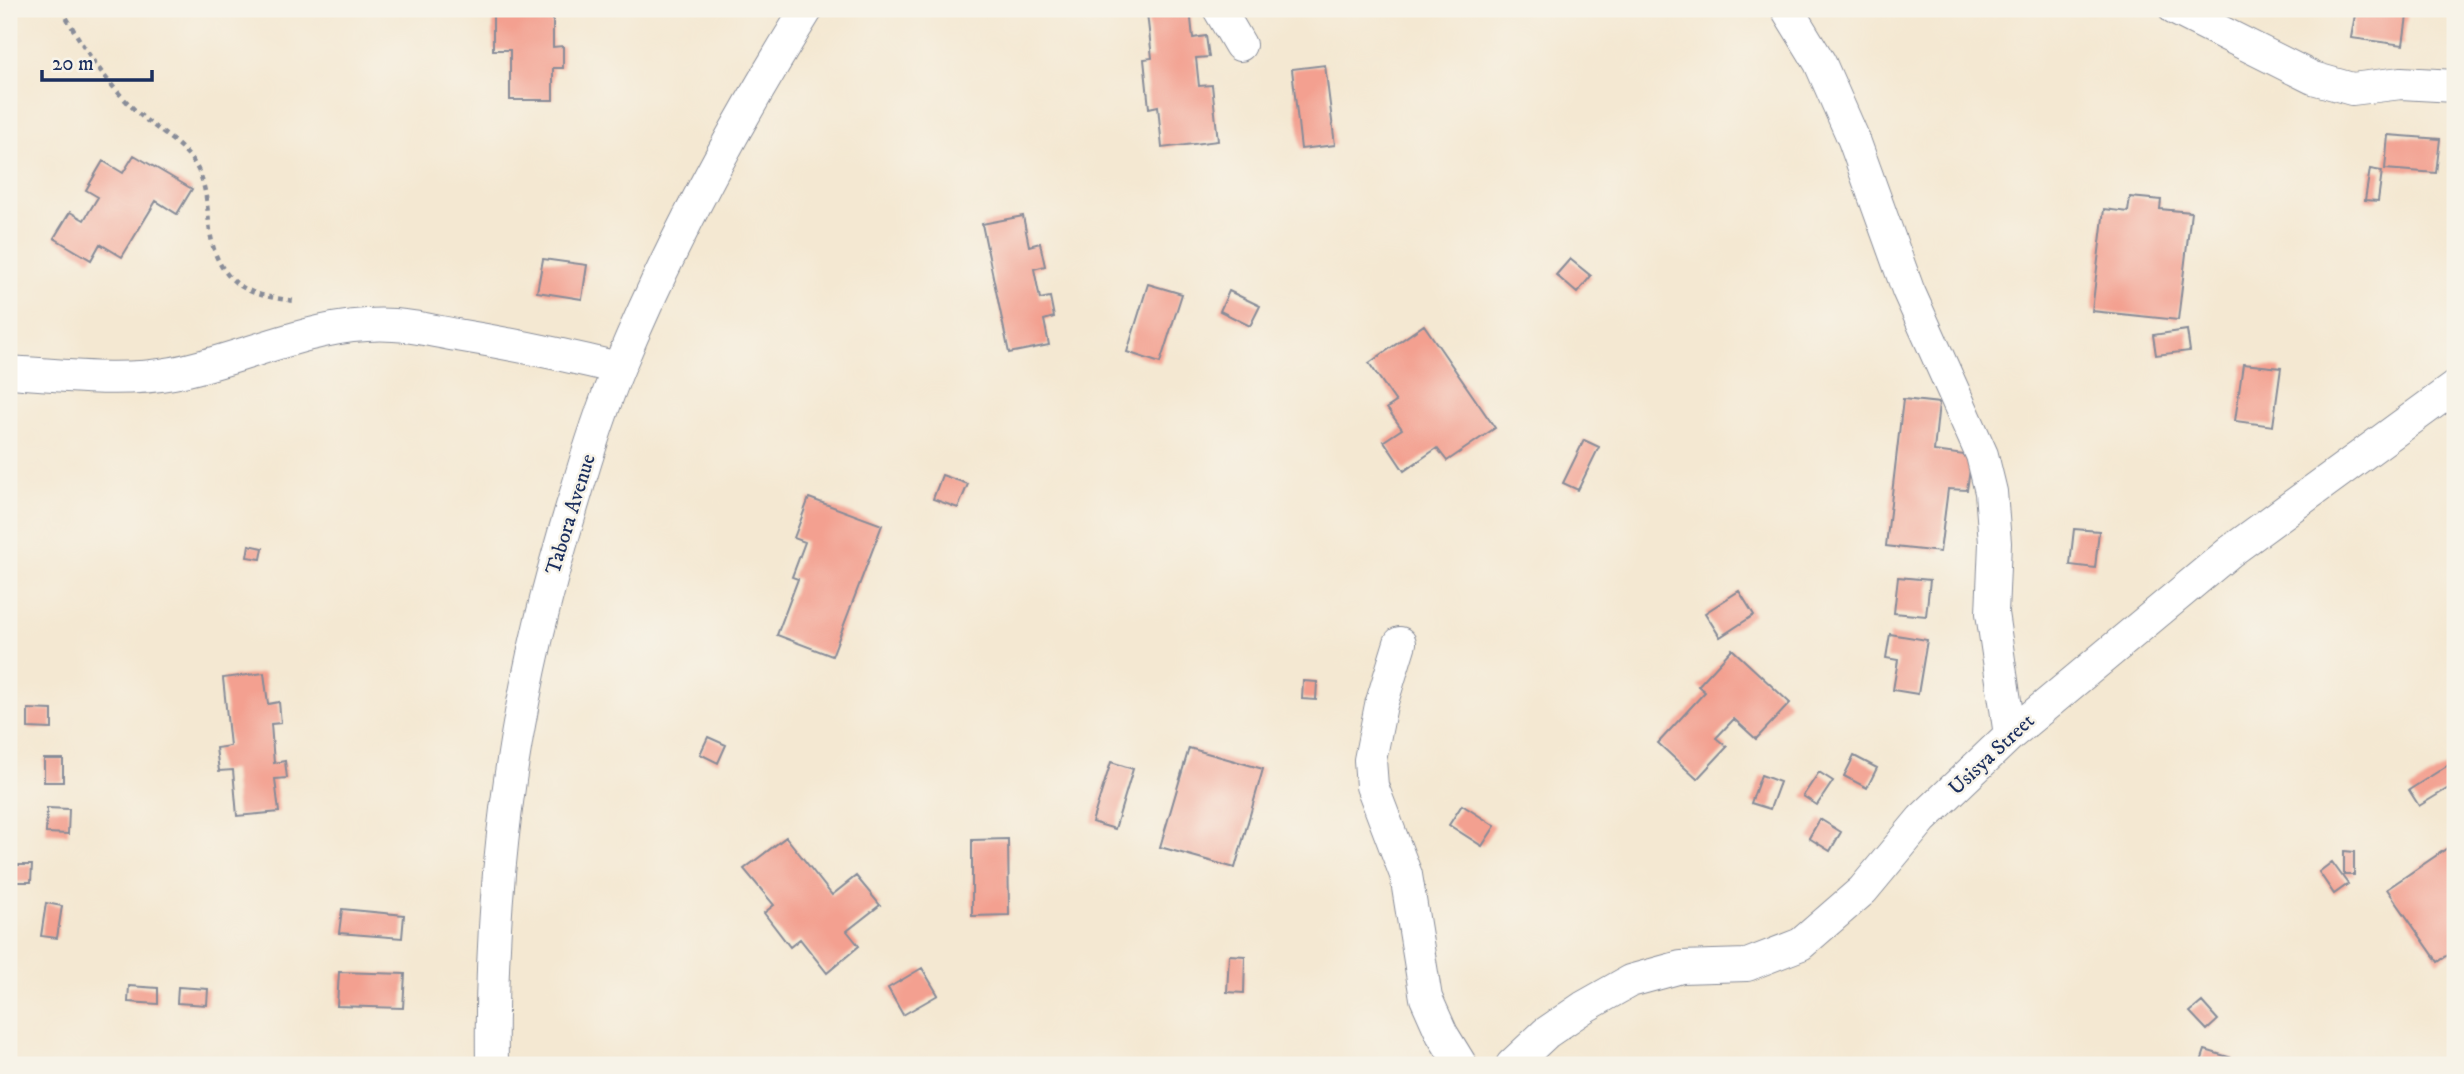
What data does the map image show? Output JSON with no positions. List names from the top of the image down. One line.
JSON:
{"streets":{"street":["Tabora Avenue","Usisya Street"]},"scale_bar":"20 m"}
